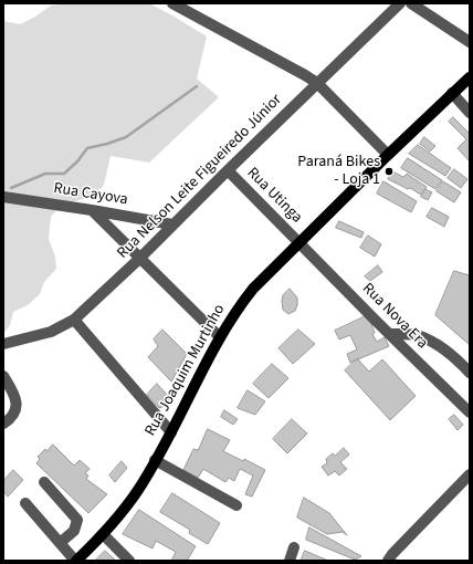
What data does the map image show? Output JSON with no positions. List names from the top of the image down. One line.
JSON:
{"streets":{"main road":["Rua Joaquim Murtinho"],"street":["Rua Nelson Leite Figueiredo Júnior","Rua Cayova","Rua Utinga","Rua Nova Era"]},"crossings":[["Rua Nelson Leite Figueiredo Júnior","Rua Cayova"],["Rua Nelson Leite Figueiredo Júnior","Rua Utinga"],["Rua Utinga","Rua Nova Era"],["Rua Utinga","Rua Joaquim Murtinho"],["Rua Nova Era","Rua Joaquim Murtinho"]],"places":["Paraná Bikes - Loja 1"]}
